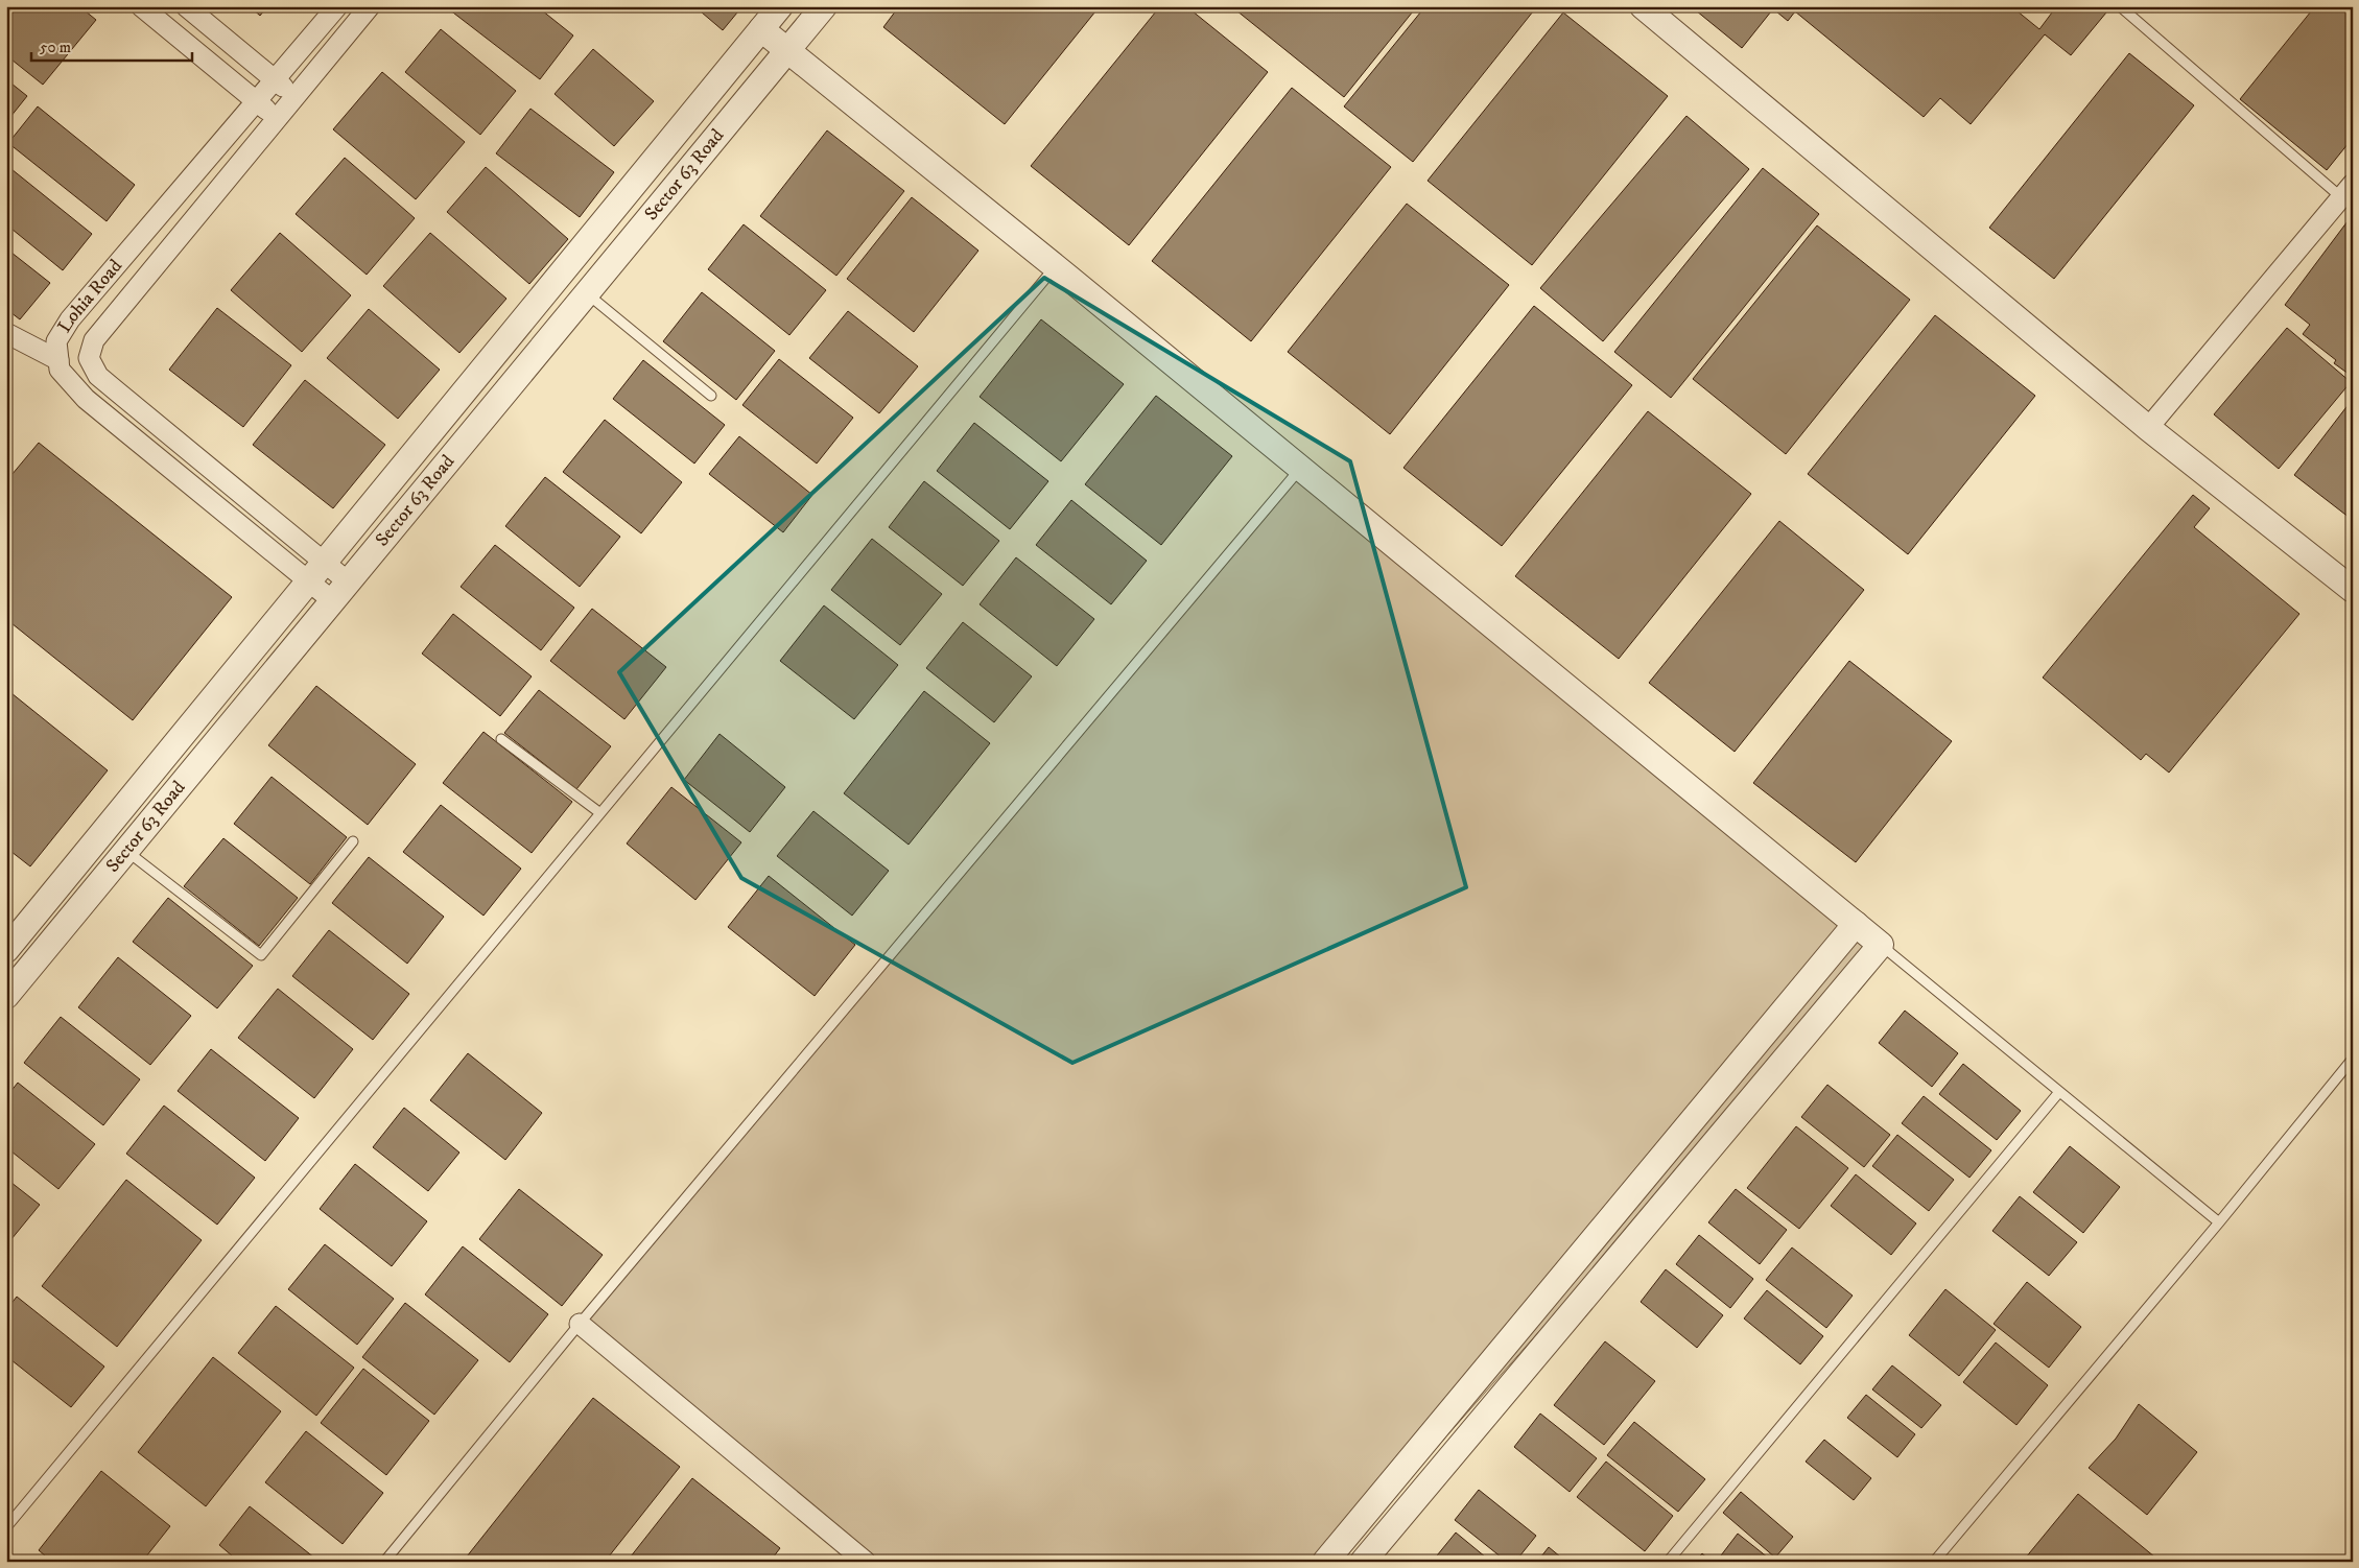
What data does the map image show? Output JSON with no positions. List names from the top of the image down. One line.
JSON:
{"streets":{"street":["Sector 63 Road","Lohia Road"]},"crossings":[["Sector 63 Road","Lohia Road"]],"scale_bar":"50 m"}
